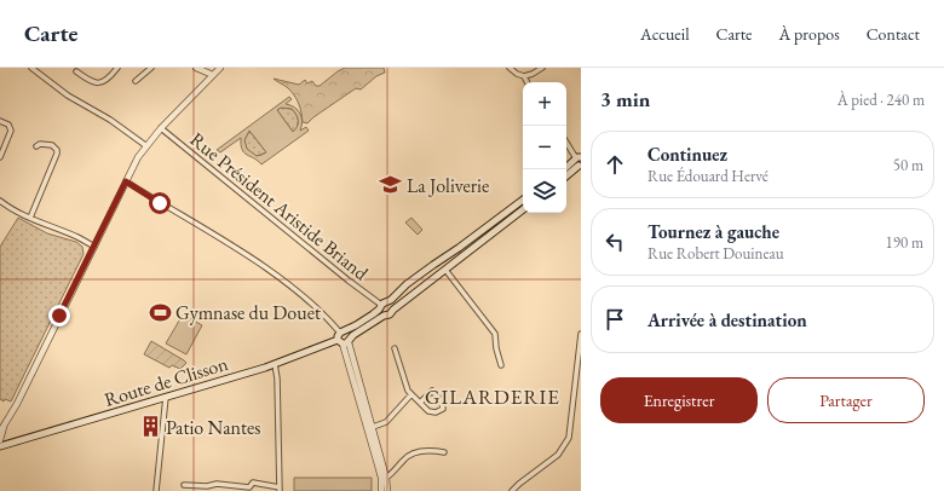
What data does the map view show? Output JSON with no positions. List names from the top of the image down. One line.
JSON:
{"streets":{"main road":["Route de Clisson"],"street":["Rue Président Aristide Briand"]},"districts":["GILARDERIE"],"places":{"school or university":["La Joliverie"],"sports":["Gymnase du Douet"],"building":["Patio Nantes"]},"page":{"header":"Carte","nav":["Accueil","Carte","À propos","Contact"],"heading":["3 min","À pied · 240 m"],"map_buttons":["+","−"],"list":[["Continuez","Rue Édouard Hervé","50 m"],["Tournez à gauche","Rue Robert Douineau","190 m"],"Arrivée à destination"],"buttons":["Enregistrer","Partager"]}}
